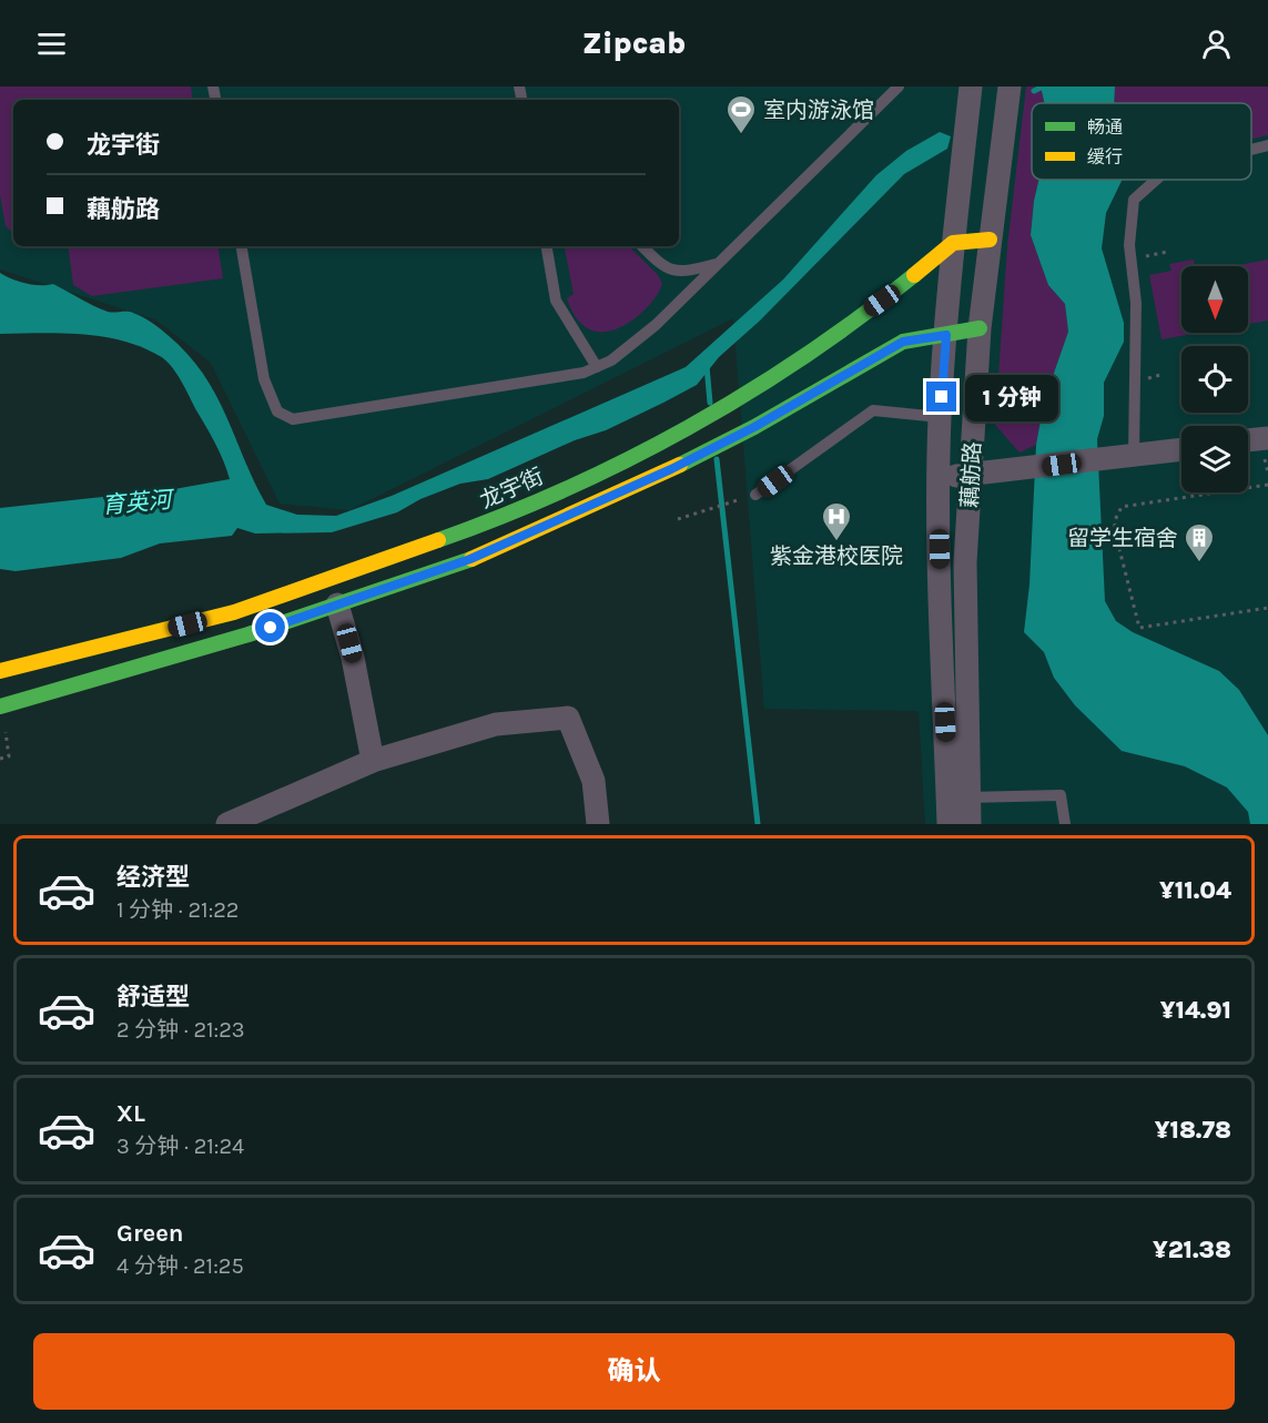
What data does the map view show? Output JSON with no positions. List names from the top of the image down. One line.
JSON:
{"streets":{"street":["藕舫路","龙宇街"]},"crossings":[["藕舫路","龙宇街"]],"water":["育英河"],"places":{"sports":["室内游泳馆"],"hospital":["紫金港校医院"],"building":["留学生宿舍"]},"legend":["畅通","缓行"],"north":"bottom","page":{"header":"Zipcab","banner":["龙宇街","藕舫路"],"bubble":"1 分钟","list":[{"name":"经济型","note":"1 分钟 · 21:22","value":"¥11.04"},{"name":"舒适型","note":"2 分钟 · 21:23","value":"¥14.91"},{"name":"XL","note":"3 分钟 · 21:24","value":"¥18.78"},{"name":"Green","note":"4 分钟 · 21:25","value":"¥21.38"}],"buttons":"确认"}}
